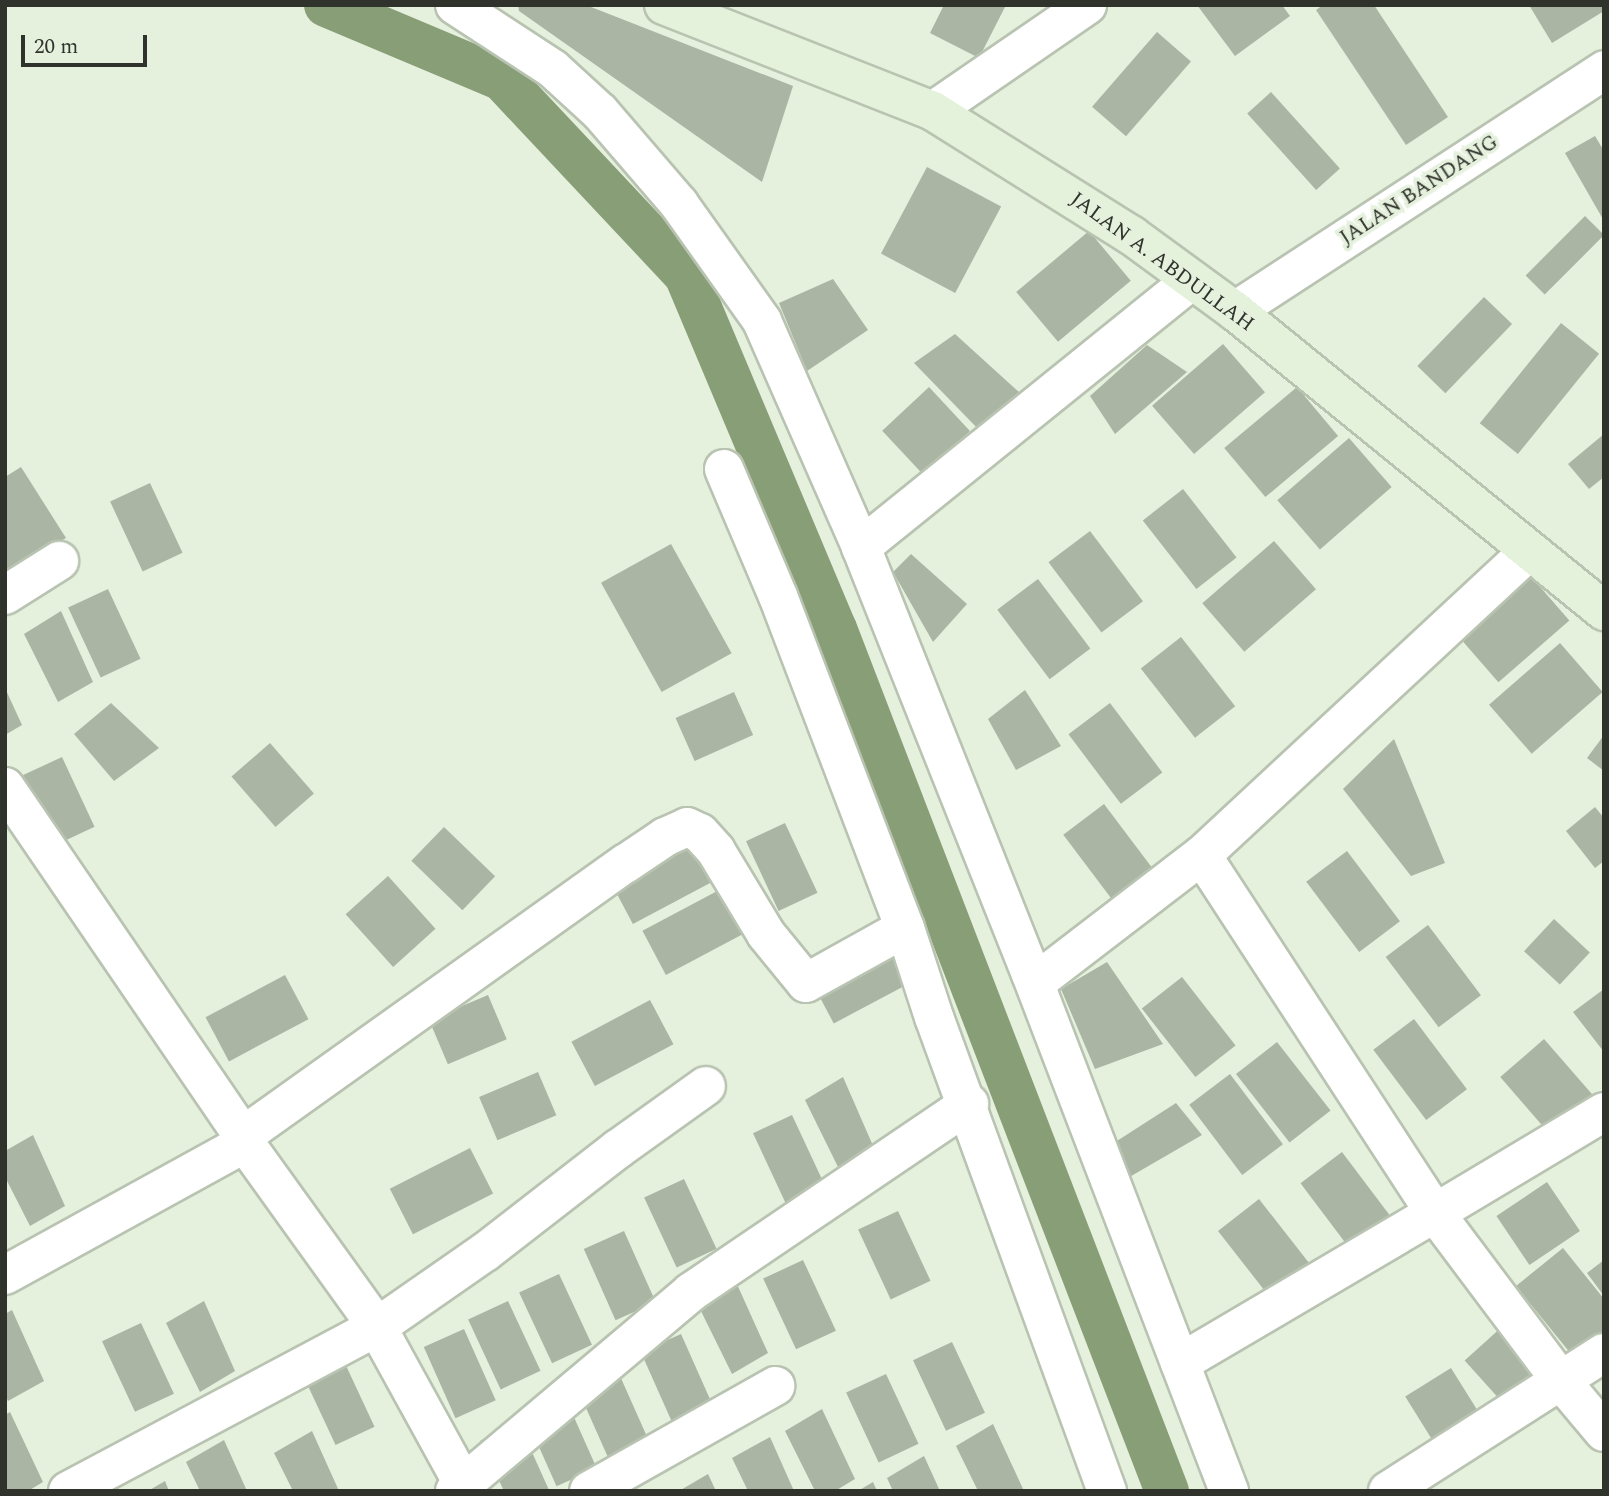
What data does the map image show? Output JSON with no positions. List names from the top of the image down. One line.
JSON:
{"streets":{"street":["JALAN BANDANG","JALAN A. ABDULLAH"]},"crossings":[["JALAN BANDANG","JALAN A. ABDULLAH"]],"scale_bar":"20 m"}
